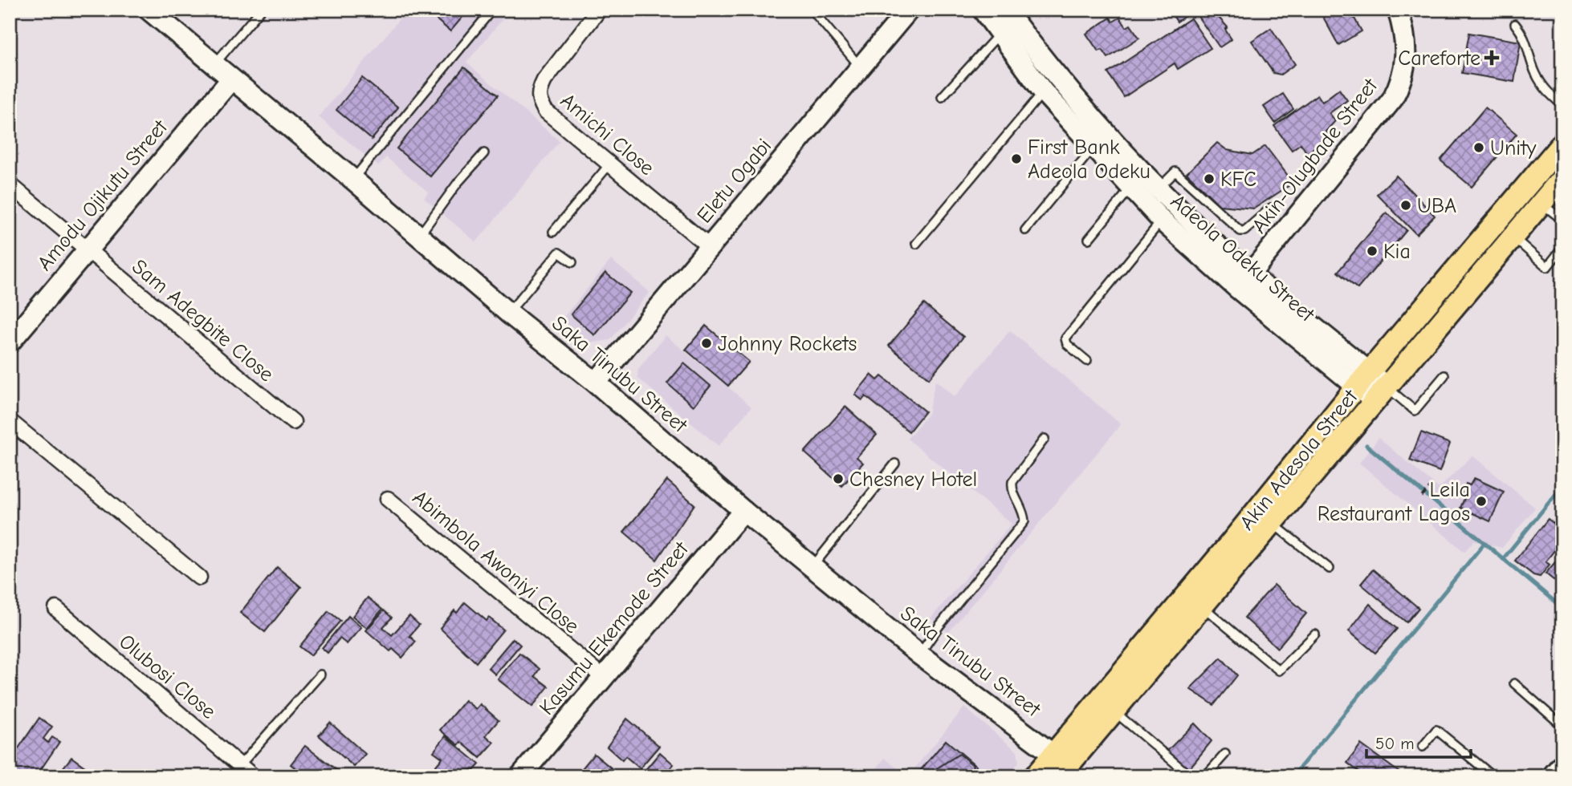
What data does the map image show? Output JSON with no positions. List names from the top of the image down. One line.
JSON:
{"streets":{"main road":["Akin Adesola Street"],"street":["Amichi Close","Akin-Olugbade Street","Eletu Ogabi","Amodu Ojikutu Street","Adeola Odeku Street","Sam Adegbite Close","Saka Tinubu Street","Abimbola Awoniyi Close","Kasumu Ekemode Street","Olubosi Close"]},"crossings":[["Amichi Close","Eletu Ogabi"],["Akin-Olugbade Street","Adeola Odeku Street"],["Eletu Ogabi","Saka Tinubu Street"],["Amodu Ojikutu Street","Sam Adegbite Close"],["Amodu Ojikutu Street","Saka Tinubu Street"],["Adeola Odeku Street","Akin Adesola Street"],["Saka Tinubu Street","Akin Adesola Street"],["Saka Tinubu Street","Kasumu Ekemode Street"],["Abimbola Awoniyi Close","Kasumu Ekemode Street"]],"places":{"health":["Careforte"],"other":["Unity","First Bank Adeola Odeku","KFC","UBA","Kia","Johnny Rockets","Chesney Hotel","Leila Restaurant Lagos"]},"scale_bar":"50 m"}
